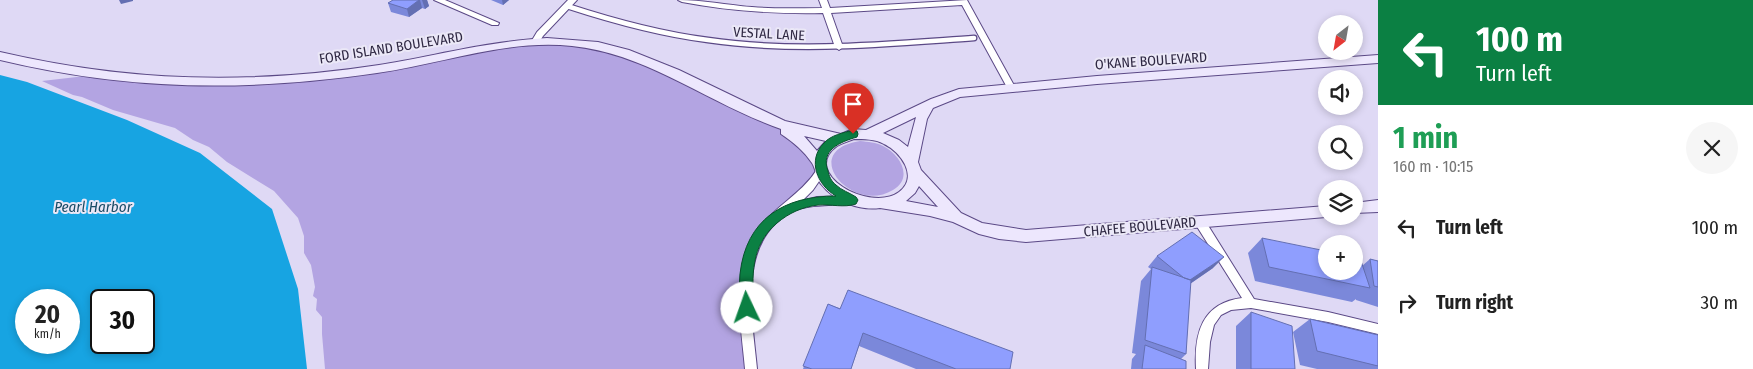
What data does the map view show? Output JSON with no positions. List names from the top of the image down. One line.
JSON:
{"streets":{"street":["FORD ISLAND BOULEVARD","O'KANE BOULEVARD","CHAFEE BOULEVARD"],"lane":["VESTAL LANE"]},"crossings":[["FORD ISLAND BOULEVARD","O'KANE BOULEVARD"],["FORD ISLAND BOULEVARD","CHAFEE BOULEVARD"],["O'KANE BOULEVARD","CHAFEE BOULEVARD"]],"water":["Pearl Harbor"],"north":"bottom left","page":{"turn":["100 m","Turn left"],"map_buttons":"+","heading":["1 min","160 m · 10:15"],"list":[{"name":"Turn left","value":"100 m"},{"name":"Turn right","value":"30 m"}],"speed":"20 km/h","limit":"30"}}
